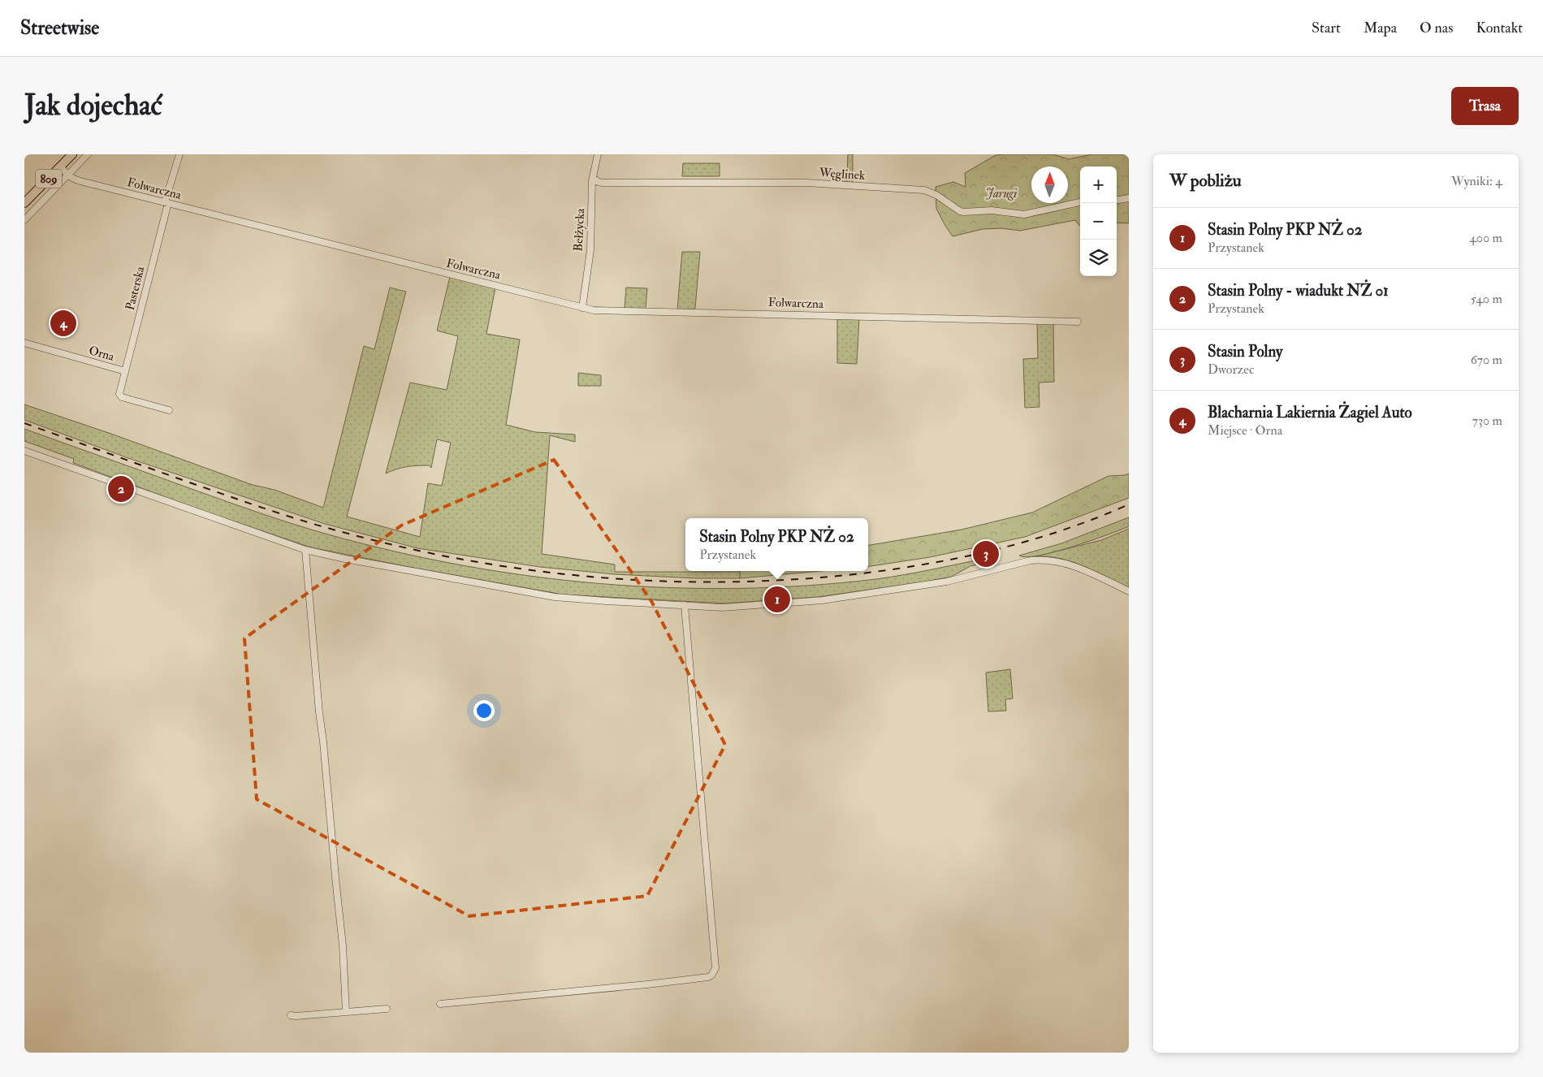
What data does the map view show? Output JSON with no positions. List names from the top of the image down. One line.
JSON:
{"streets":{"main road":["809"],"street":["Węglinek","Folwarczna","Bełżycka","Pasterska","Orna"]},"crossings":[["Węglinek","Bełżycka"],["Folwarczna","Bełżycka"],["Folwarczna","Pasterska"],["Pasterska","Orna"]],"parks":["Jarugi"],"north":"top","page":{"header":"Streetwise","nav":["Start","Mapa","O nas","Kontakt"],"buttons":"Trasa","title":"Jak dojechać","heading":["W pobliżu","Wyniki: 4"],"map_buttons":["+","−"],"list":[{"mark":"1","name":"Stasin Polny PKP NŻ 02","note":"Przystanek","value":"400 m"},{"mark":"2","name":"Stasin Polny - wiadukt NŻ 01","note":"Przystanek","value":"540 m"},{"mark":"3","name":"Stasin Polny","note":"Dworzec","value":"670 m"},{"mark":"4","name":"Blacharnia Lakiernia Żagiel Auto","note":"Miejsce · Orna","value":"730 m"}],"pins":["4","2","3","1"],"popup":["Stasin Polny PKP NŻ 02","Przystanek"]}}
